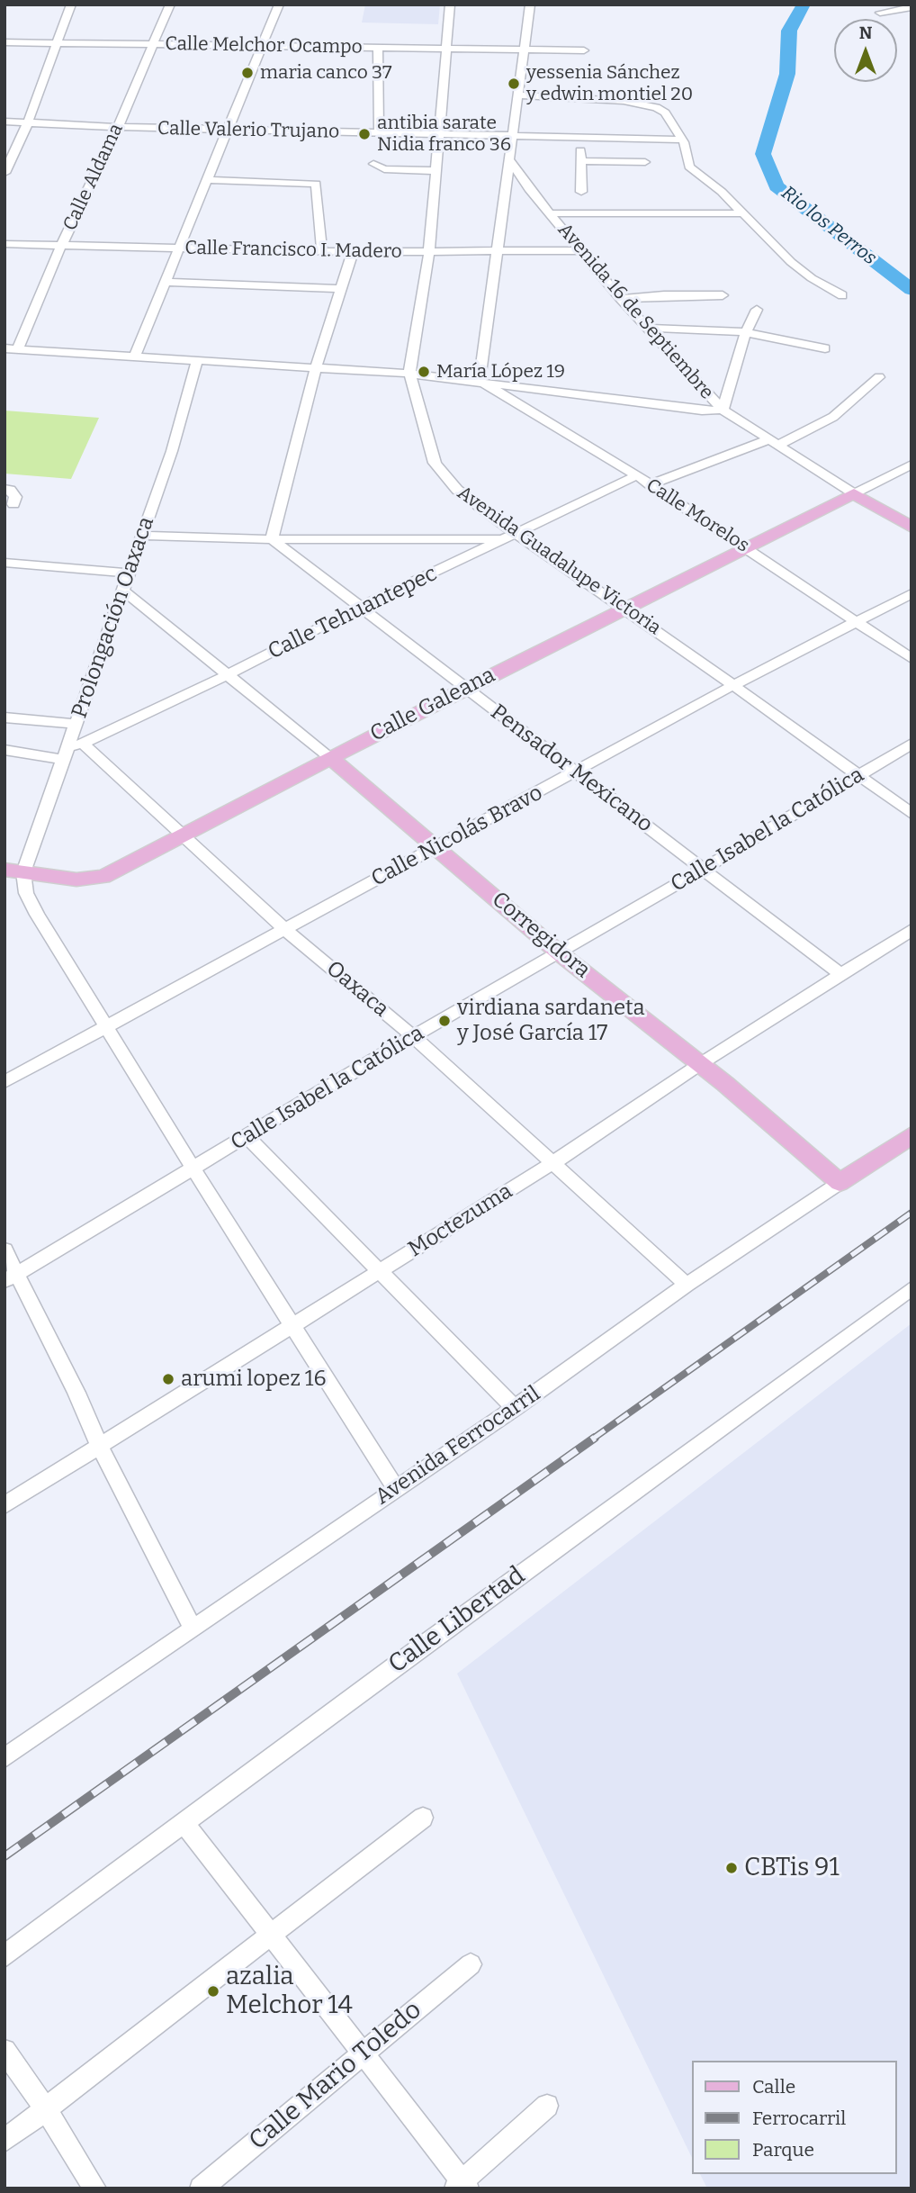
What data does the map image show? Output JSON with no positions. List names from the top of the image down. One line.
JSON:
{"streets":{"main road":["Avenida 16 de Septiembre","Calle Galeana","Corregidora","Avenida Ferrocarril"],"street":["Calle Melchor Ocampo","Calle Valerio Trujano","Calle Aldama","Calle Francisco I. Madero","Calle Morelos","Avenida Guadalupe Victoria","Calle Tehuantepec","Prolongación Oaxaca","Pensador Mexicano","Calle Isabel la Católica","Calle Nicolás Bravo","Oaxaca","Moctezuma","Calle Libertad","Calle Mario Toledo"]},"crossings":[["Calle Melchor Ocampo","Calle Aldama"],["Calle Melchor Ocampo","Avenida Guadalupe Victoria"],["Calle Valerio Trujano","Calle Aldama"],["Calle Valerio Trujano","Avenida Guadalupe Victoria"],["Calle Aldama","Calle Francisco I. Madero"],["Calle Francisco I. Madero","Avenida 16 de Septiembre"],["Calle Francisco I. Madero","Avenida Guadalupe Victoria"],["Avenida 16 de Septiembre","Calle Galeana"],["Calle Morelos","Calle Tehuantepec"],["Calle Morelos","Calle Galeana"],["Calle Morelos","Calle Nicolás Bravo"],["Avenida Guadalupe Victoria","Calle Tehuantepec"],["Avenida Guadalupe Victoria","Calle Galeana"],["Avenida Guadalupe Victoria","Calle Isabel la Católica"],["Avenida Guadalupe Victoria","Calle Nicolás Bravo"],["Calle Tehuantepec","Prolongación Oaxaca"],["Calle Tehuantepec","Pensador Mexicano"],["Calle Tehuantepec","Oaxaca"],["Prolongación Oaxaca","Calle Galeana"],["Prolongación Oaxaca","Oaxaca"],["Calle Galeana","Pensador Mexicano"],["Calle Galeana","Corregidora"],["Calle Galeana","Oaxaca"],["Pensador Mexicano","Calle Isabel la Católica"],["Pensador Mexicano","Calle Nicolás Bravo"],["Pensador Mexicano","Moctezuma"],["Calle Isabel la Católica","Corregidora"],["Calle Isabel la Católica","Oaxaca"],["Calle Nicolás Bravo","Corregidora"],["Calle Nicolás Bravo","Oaxaca"],["Corregidora","Moctezuma"],["Corregidora","Avenida Ferrocarril"],["Oaxaca","Moctezuma"],["Oaxaca","Avenida Ferrocarril"]],"water":["Rio los Perros"],"places":["maria canco 37","yessenia Sánchez y edwin montiel 20","antibia sarate Nidia franco 36","María López 19","virdiana sardaneta y José García 17","arumi lopez 16","CBTis 91","azalia Melchor 14"],"legend":["Calle","Ferrocarril","Parque"],"north":"top"}
